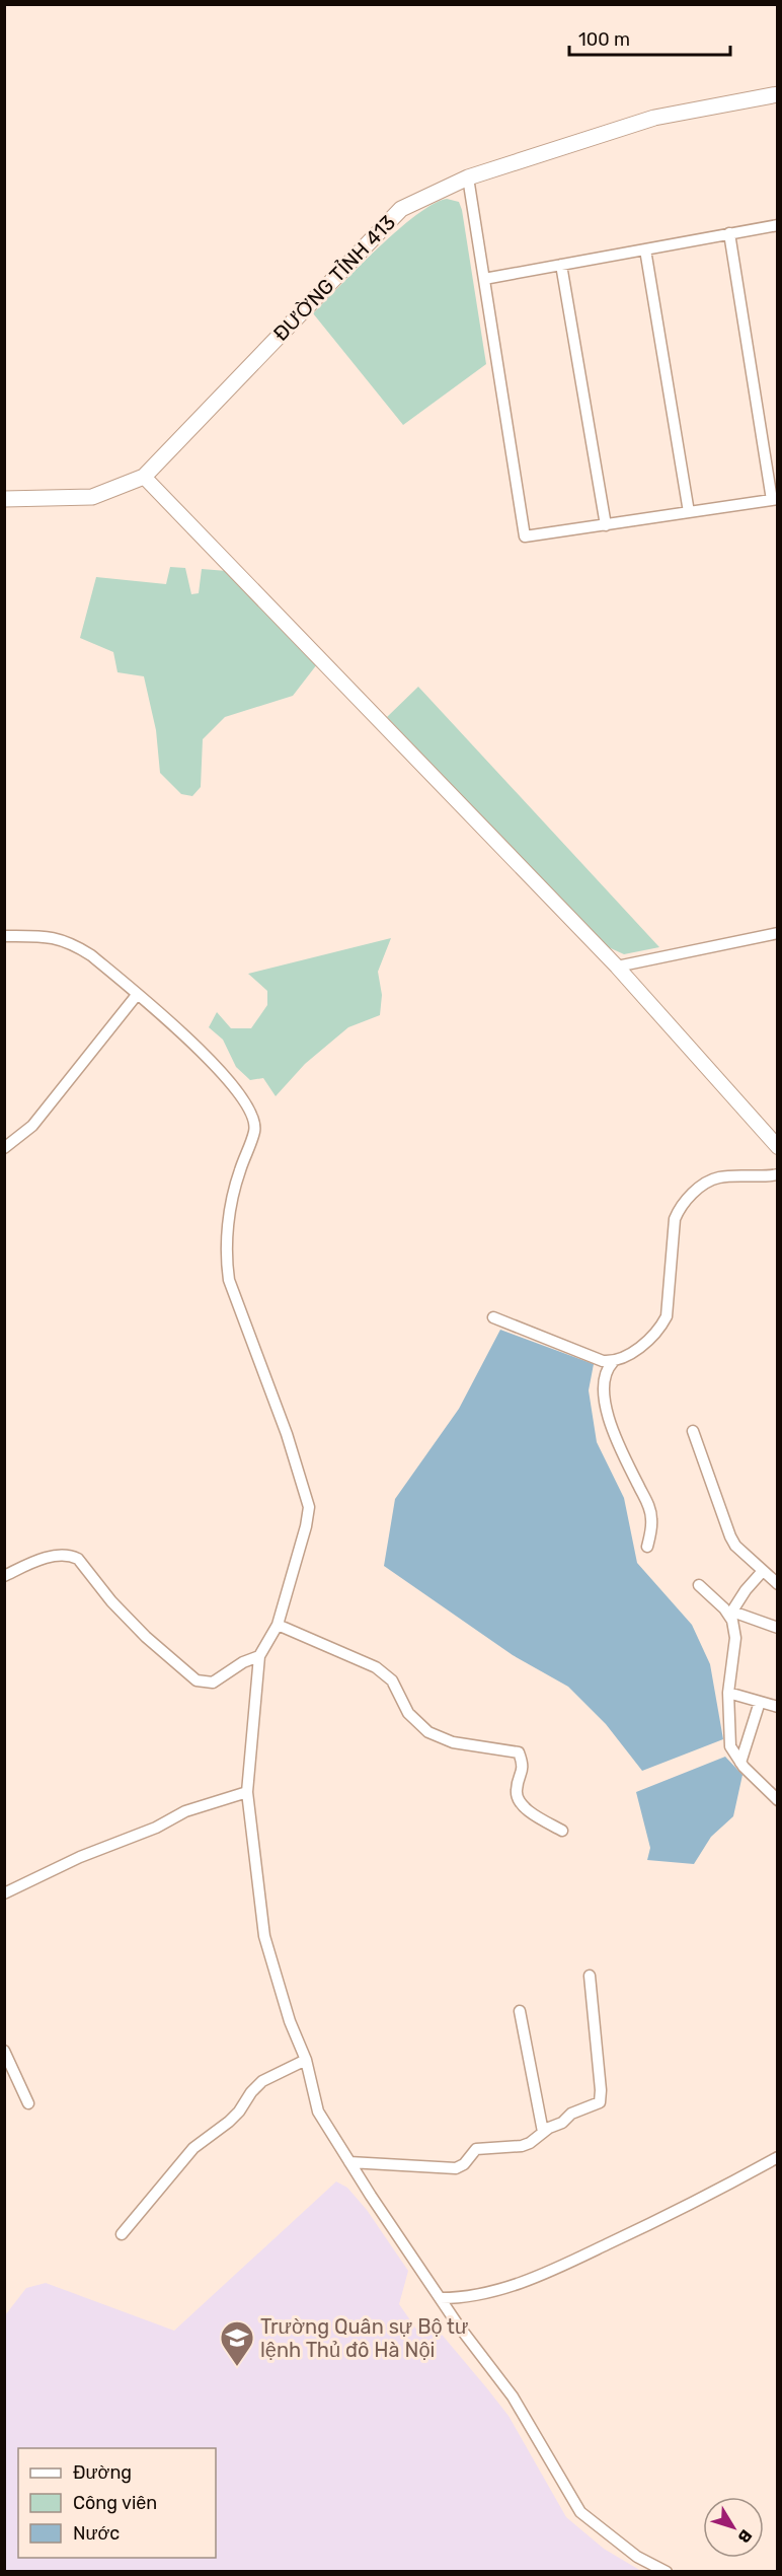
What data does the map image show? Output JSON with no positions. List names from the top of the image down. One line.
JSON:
{"streets":{"main road":["ĐƯỜNG TỈNH 413"]},"places":{"school or university":["Trường Quân sự Bộ tư lệnh Thủ đô Hà Nội"]},"legend":["Đường","Công viên","Nước"],"scale_bar":"100 m","north":"bottom right"}
